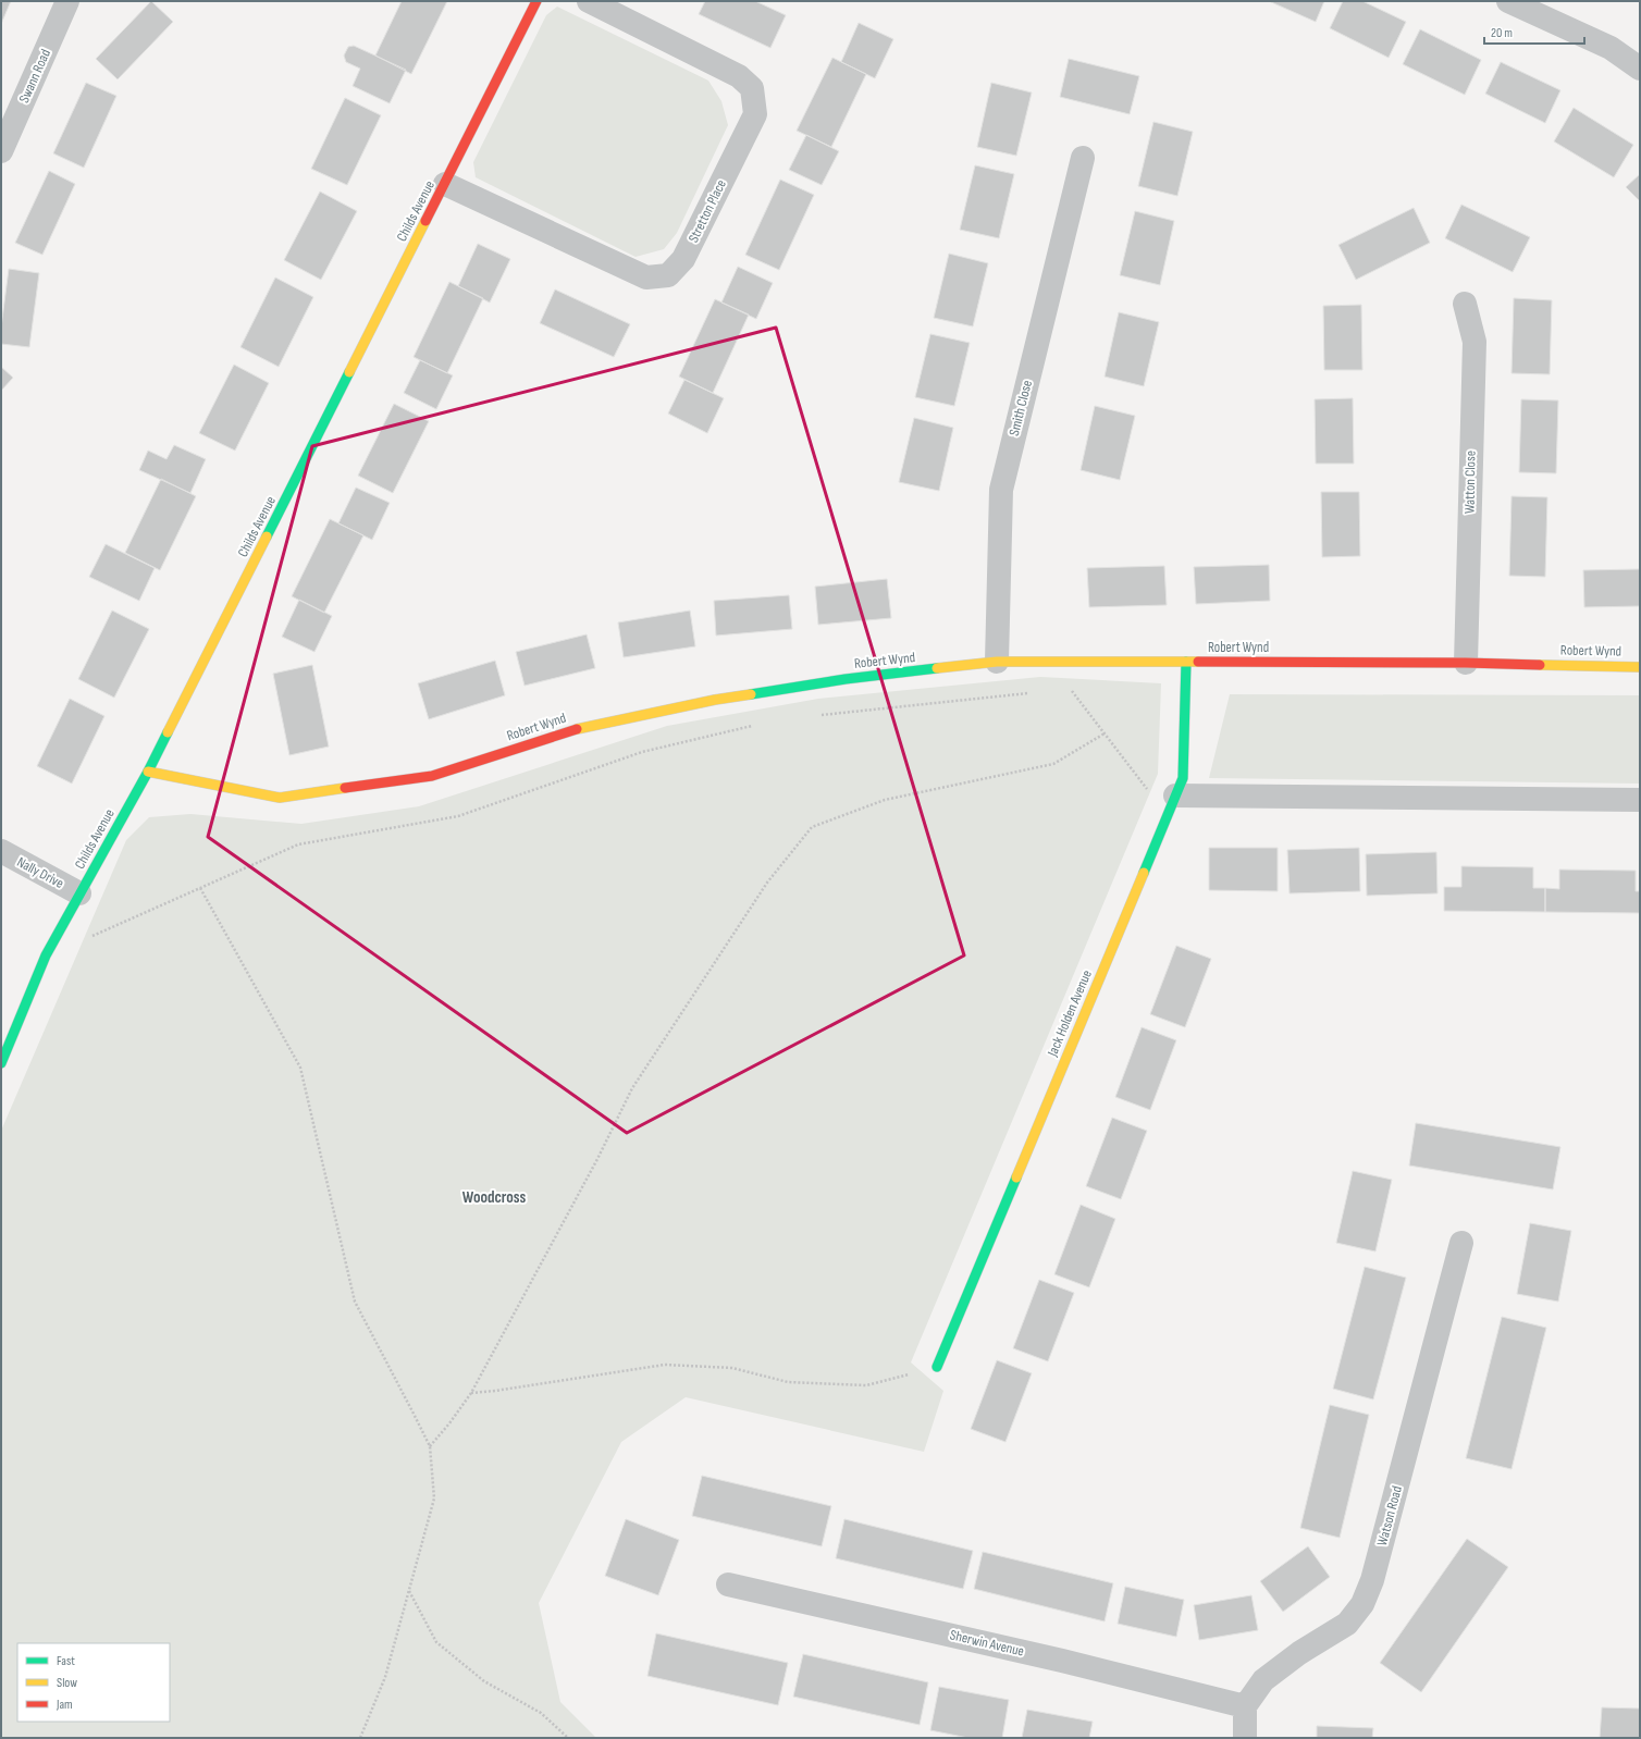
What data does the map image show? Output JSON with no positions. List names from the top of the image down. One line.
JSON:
{"streets":{"street":["Swann Road","Childs Avenue","Stretton Place","Smith Close","Watton Close","Robert Wynd","Nally Drive","Jack Holden Avenue","Watson Road","Sherwin Avenue"]},"crossings":[["Childs Avenue","Stretton Place"],["Childs Avenue","Robert Wynd"],["Childs Avenue","Nally Drive"],["Smith Close","Robert Wynd"],["Watton Close","Robert Wynd"],["Robert Wynd","Jack Holden Avenue"],["Watson Road","Sherwin Avenue"]],"districts":["Woodcross"],"legend":["Fast","Slow","Jam"],"scale_bar":"20 m"}
